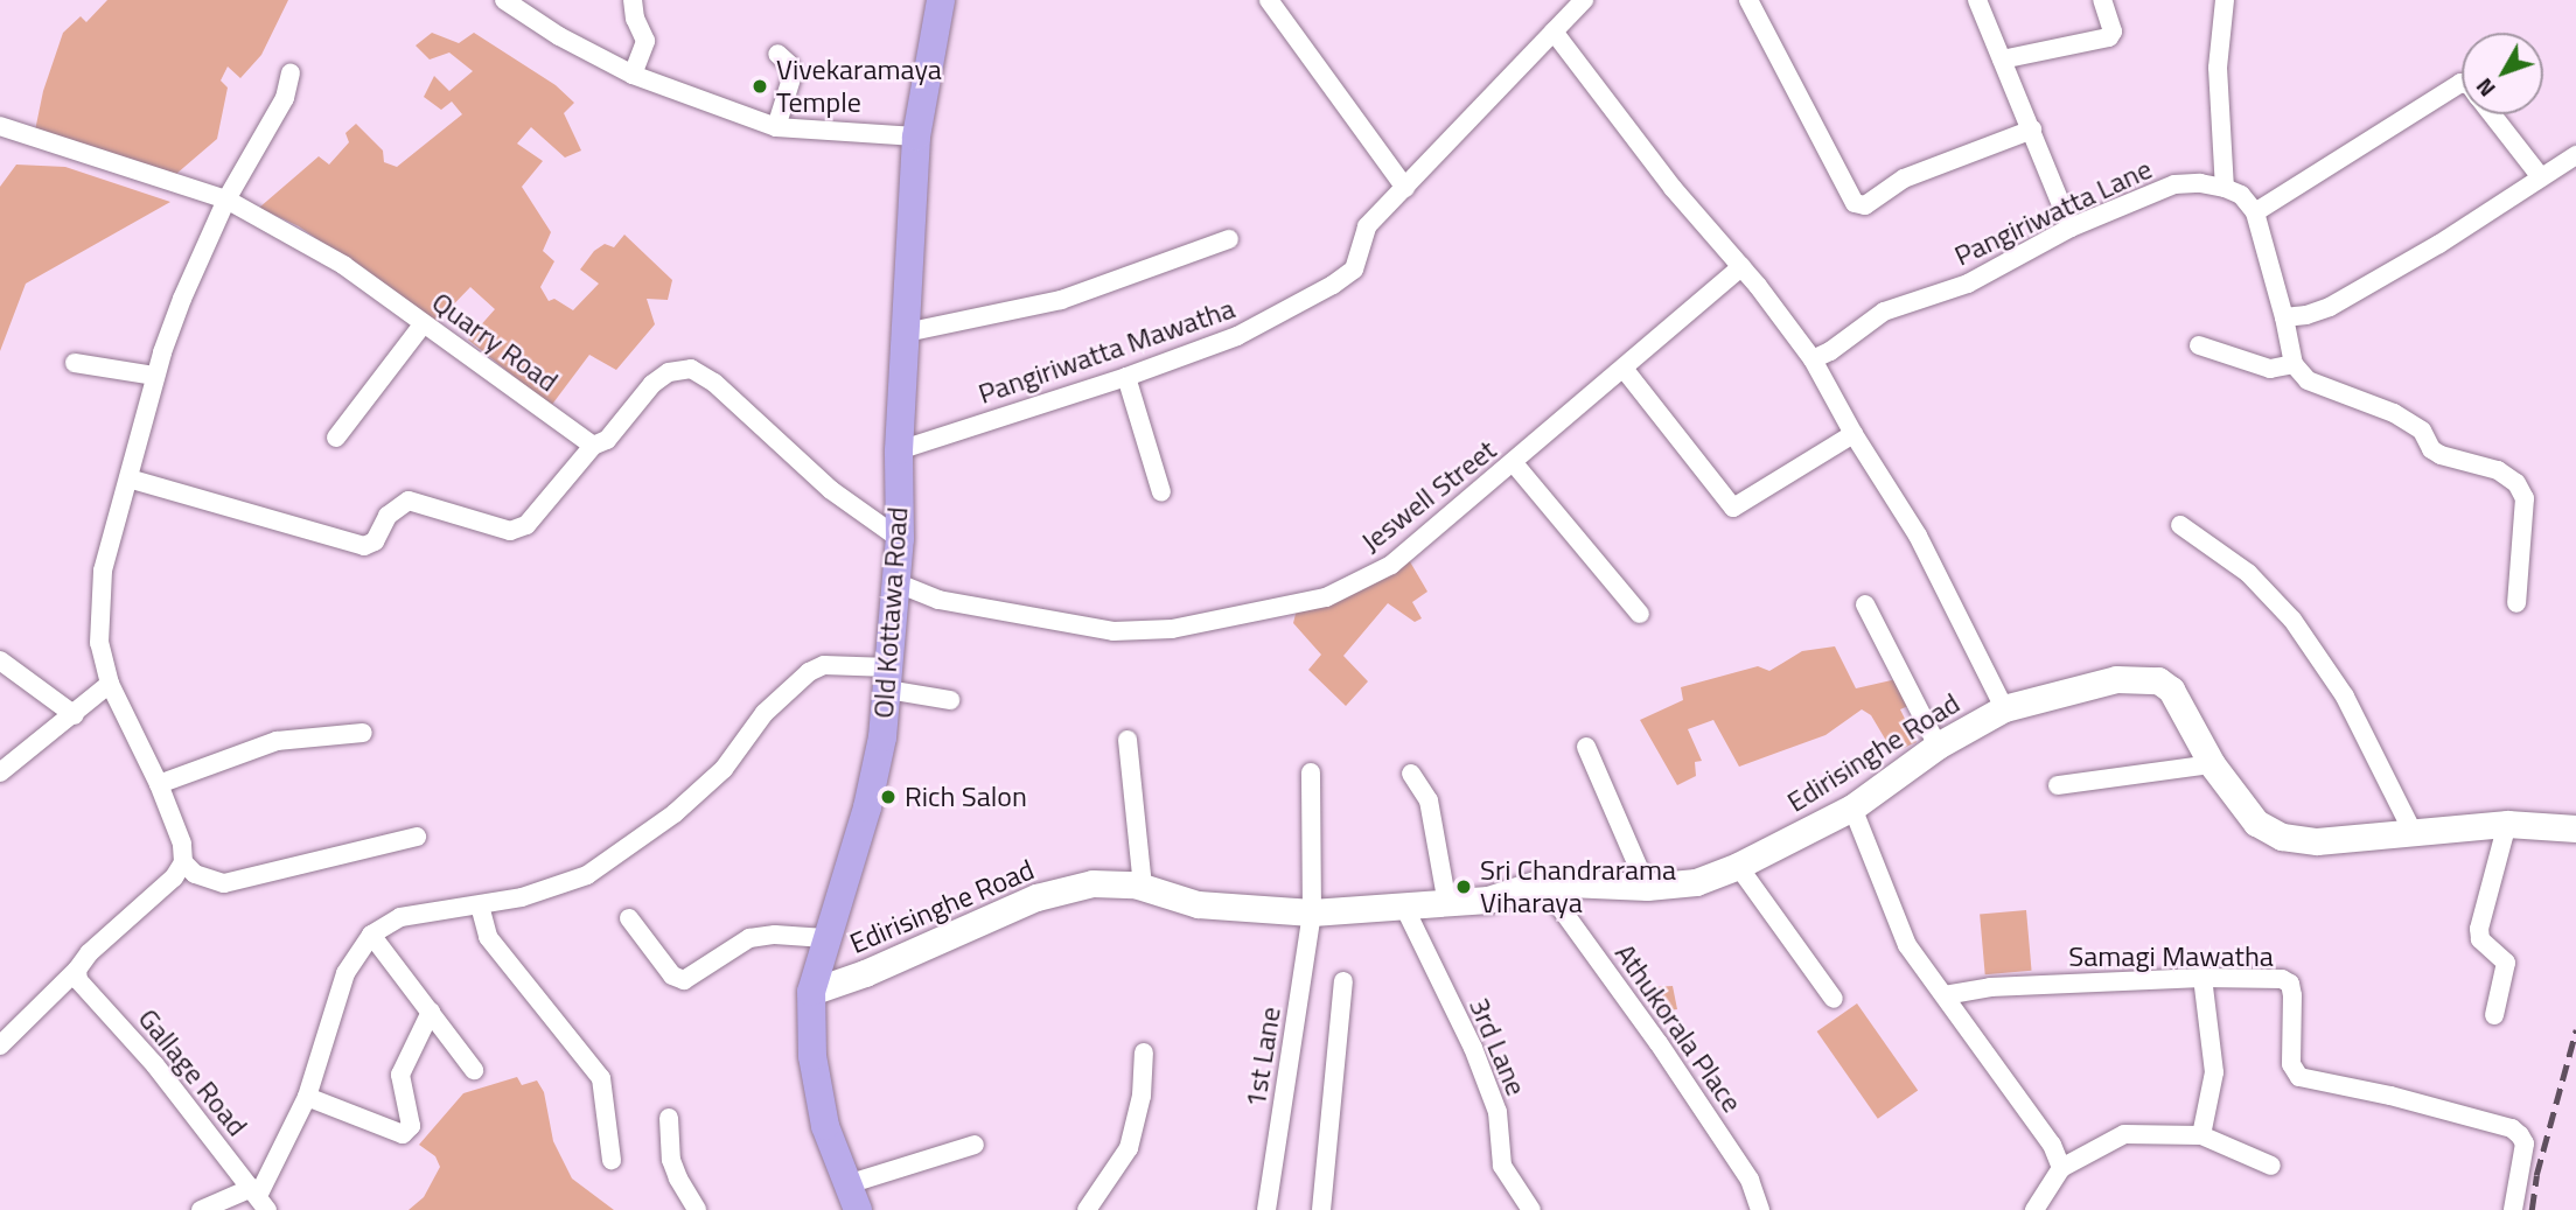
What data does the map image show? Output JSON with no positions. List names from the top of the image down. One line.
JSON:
{"streets":{"main road":["Old Kottawa Road","Edirisinghe Road"],"street":["Pangiriwatta Lane","Quarry Road","Pangiriwatta Mawatha","Jeswell Street","Samagi Mawatha","Athukorala Place","3rd Lane","1st Lane","Gallage Road"]},"crossings":[["Pangiriwatta Mawatha","Old Kottawa Road"],["Jeswell Street","Old Kottawa Road"],["Old Kottawa Road","Edirisinghe Road"],["Edirisinghe Road","Athukorala Place"],["Edirisinghe Road","3rd Lane"],["Edirisinghe Road","1st Lane"]],"places":["Vivekaramaya Temple","Rich Salon","Sri Chandrarama Viharaya"],"north":"bottom left"}
